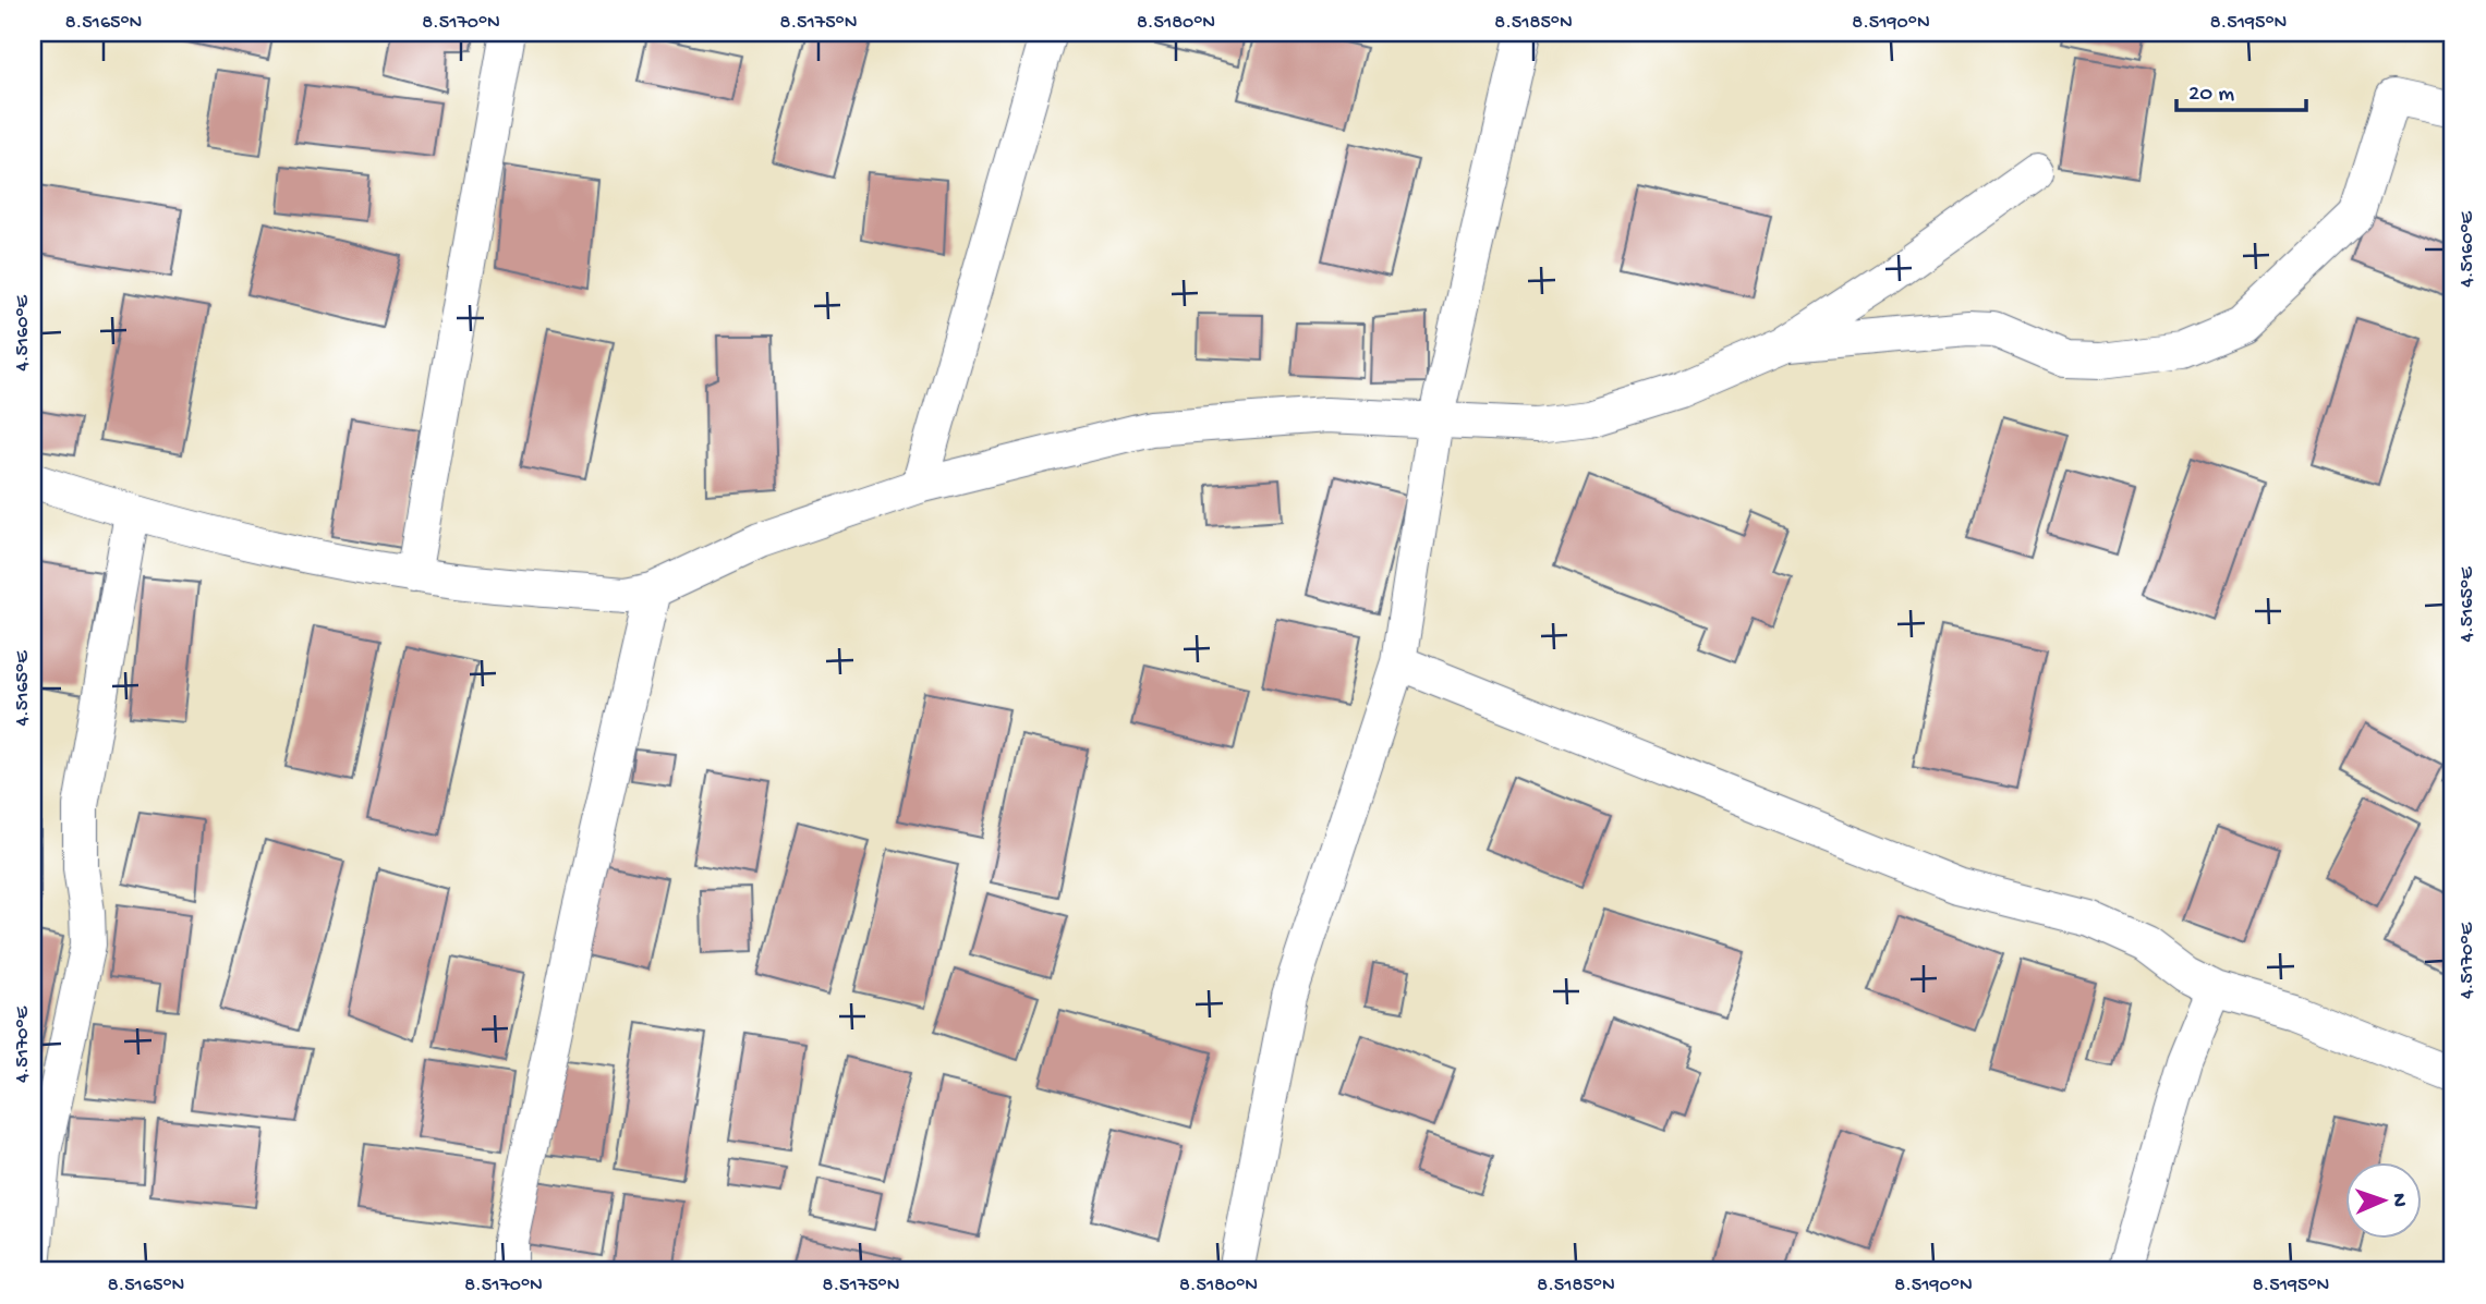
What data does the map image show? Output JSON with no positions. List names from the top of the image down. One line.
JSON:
{"scale_bar":"20 m","north":"right","coordinates":["8.5165°N","8.5170°N","8.5175°N","8.5180°N","8.5185°N","8.5190°N","8.5195°N","4.5160°E","4.5165°E","4.5170°E"]}
